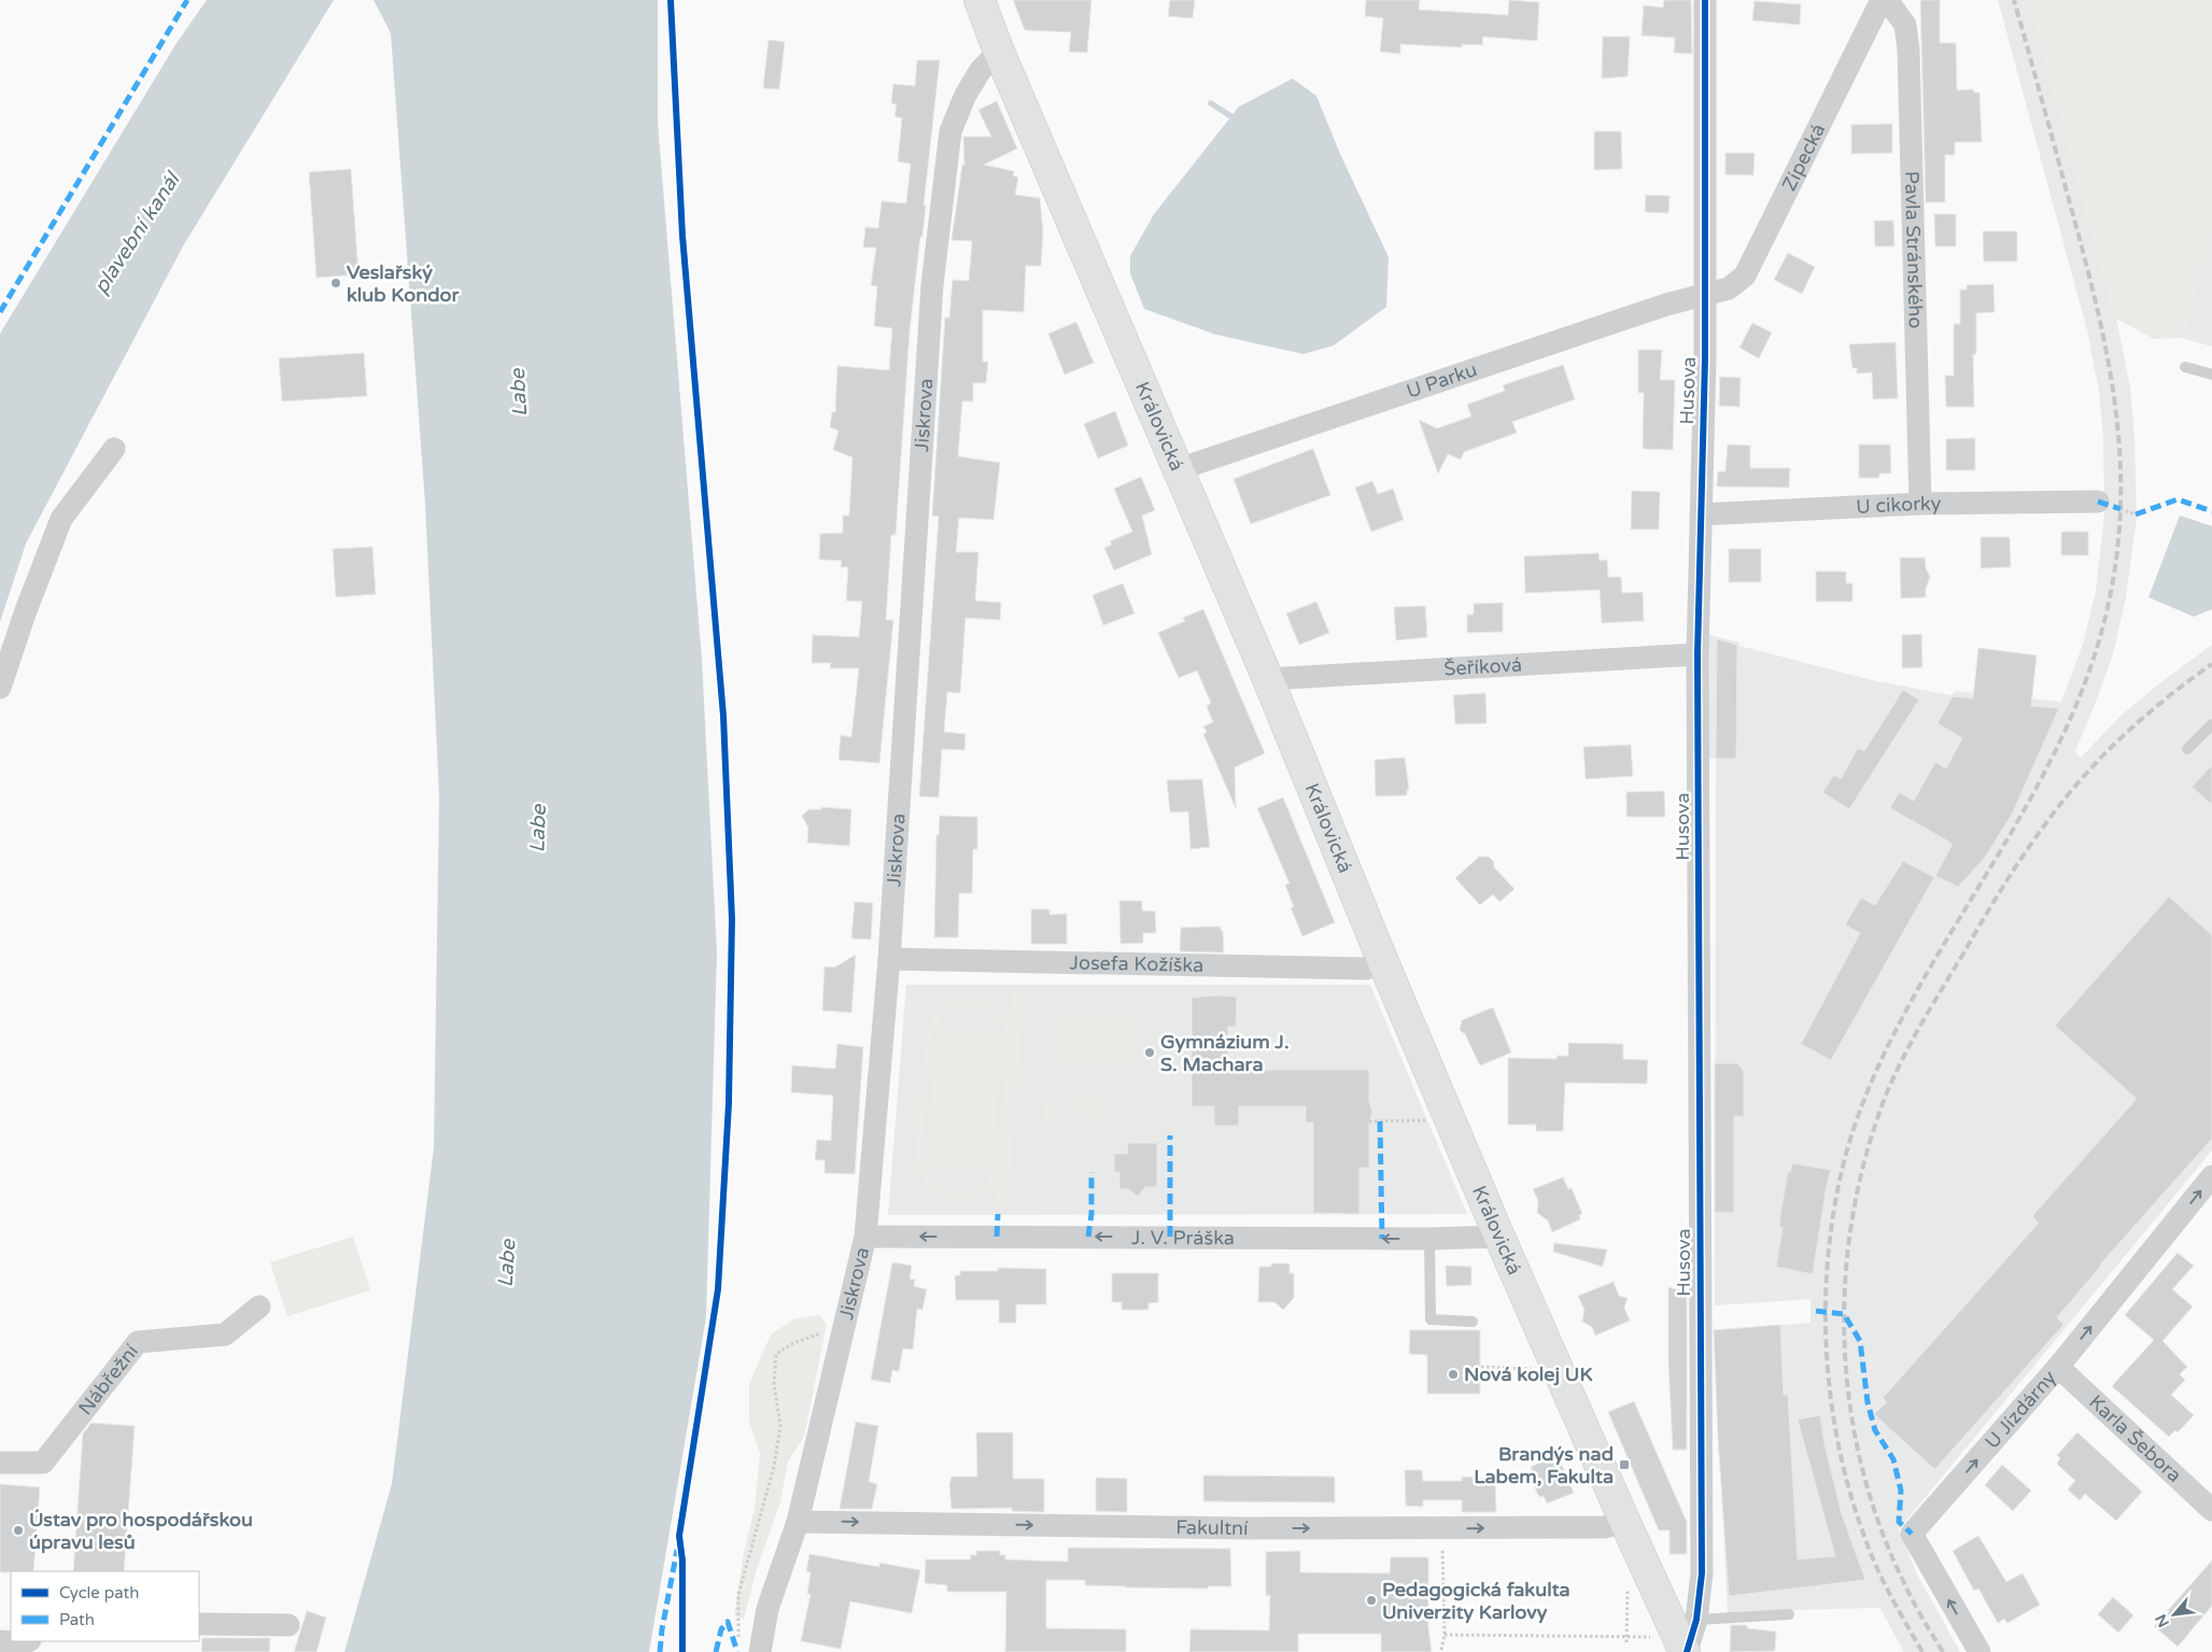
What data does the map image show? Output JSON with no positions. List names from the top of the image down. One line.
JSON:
{"streets":{"main road":["Královická"],"street":["Zípecká","Pavla Stránského","U Parku","Husova","Jiskrova","U cikorky","Šeříková","Josefa Kožíška","J. V. Práška","Nábřežní","U Jízdárny","Karla Šebora","Fakultní"]},"crossings":[["Zípecká","U Parku"],["Zípecká","Husova"],["Pavla Stránského","U cikorky"],["U Parku","Husova"],["U Parku","Královická"],["Husova","Královická"],["Husova","U cikorky"],["Husova","Šeříková"],["Jiskrova","Královická"],["Jiskrova","Josefa Kožíška"],["Jiskrova","J. V. Práška"],["Jiskrova","Fakultní"],["Královická","Šeříková"],["Královická","Josefa Kožíška"],["Královická","J. V. Práška"],["Královická","Fakultní"],["U Jízdárny","Karla Šebora"]],"one_way":["J. V. Práška","U Jízdárny","Fakultní"],"water":["plavební kanál","Labe"],"places":{"other":["Veslařský klub Kondor","Gymnázium J. S. Machara","Nová kolej UK","Ústav pro hospodářskou úpravu lesů","Pedagogická fakulta Univerzity Karlovy"],"transit":["Brandýs nad Labem, Fakulta"]},"legend":["Cycle path","Path"],"north":"bottom left"}
